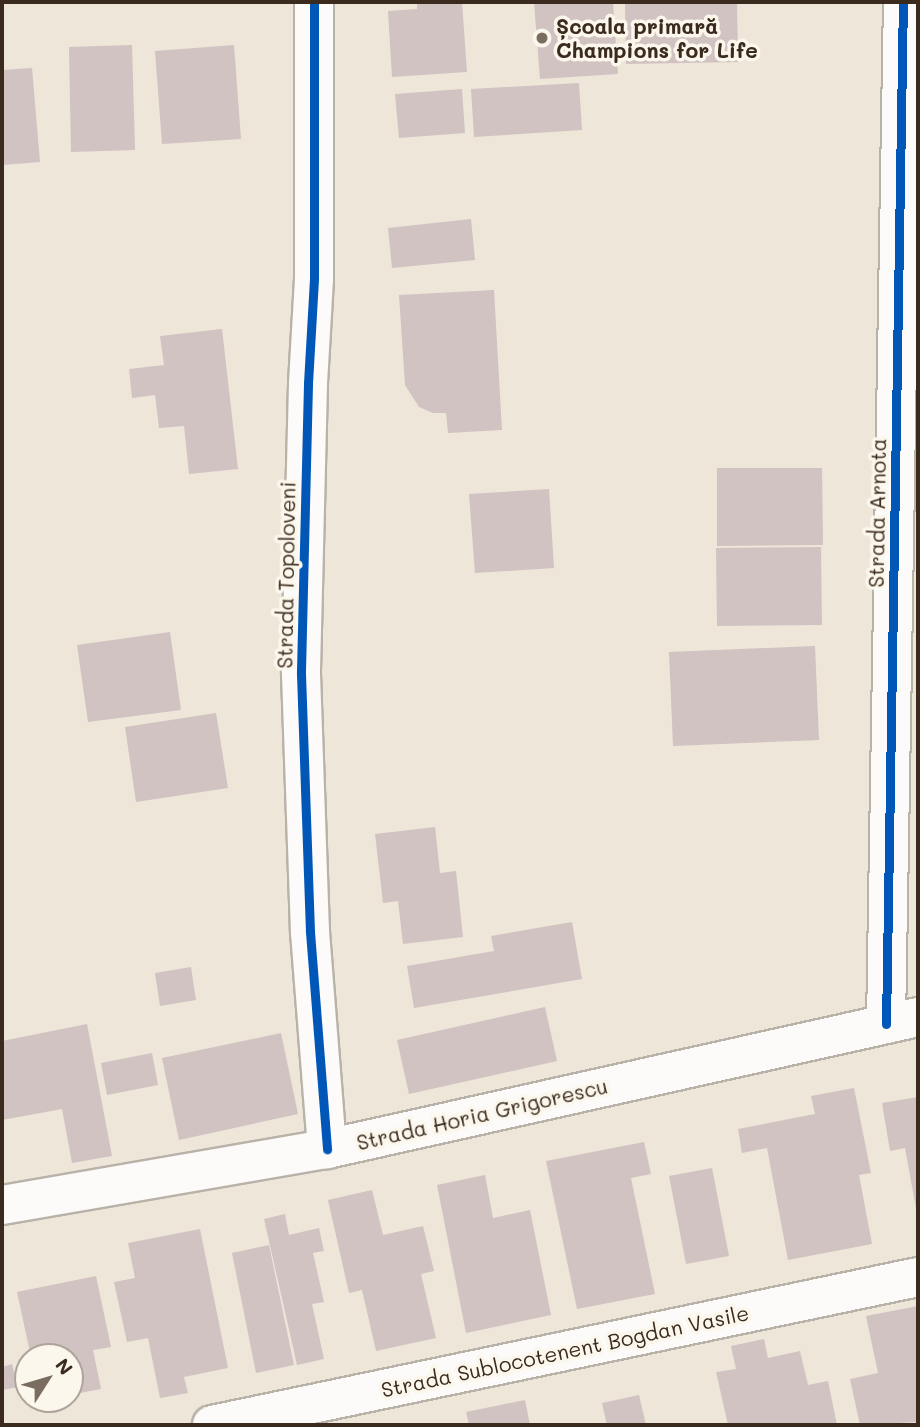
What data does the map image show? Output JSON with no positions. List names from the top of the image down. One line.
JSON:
{"streets":{"street":["Strada Arnota","Strada Topoloveni","Strada Horia Grigorescu","Strada Sublocotenent Bogdan Vasile"]},"crossings":[["Strada Arnota","Strada Horia Grigorescu"],["Strada Topoloveni","Strada Horia Grigorescu"]],"places":["Școala primară Champions for Life"],"north":"top right"}
